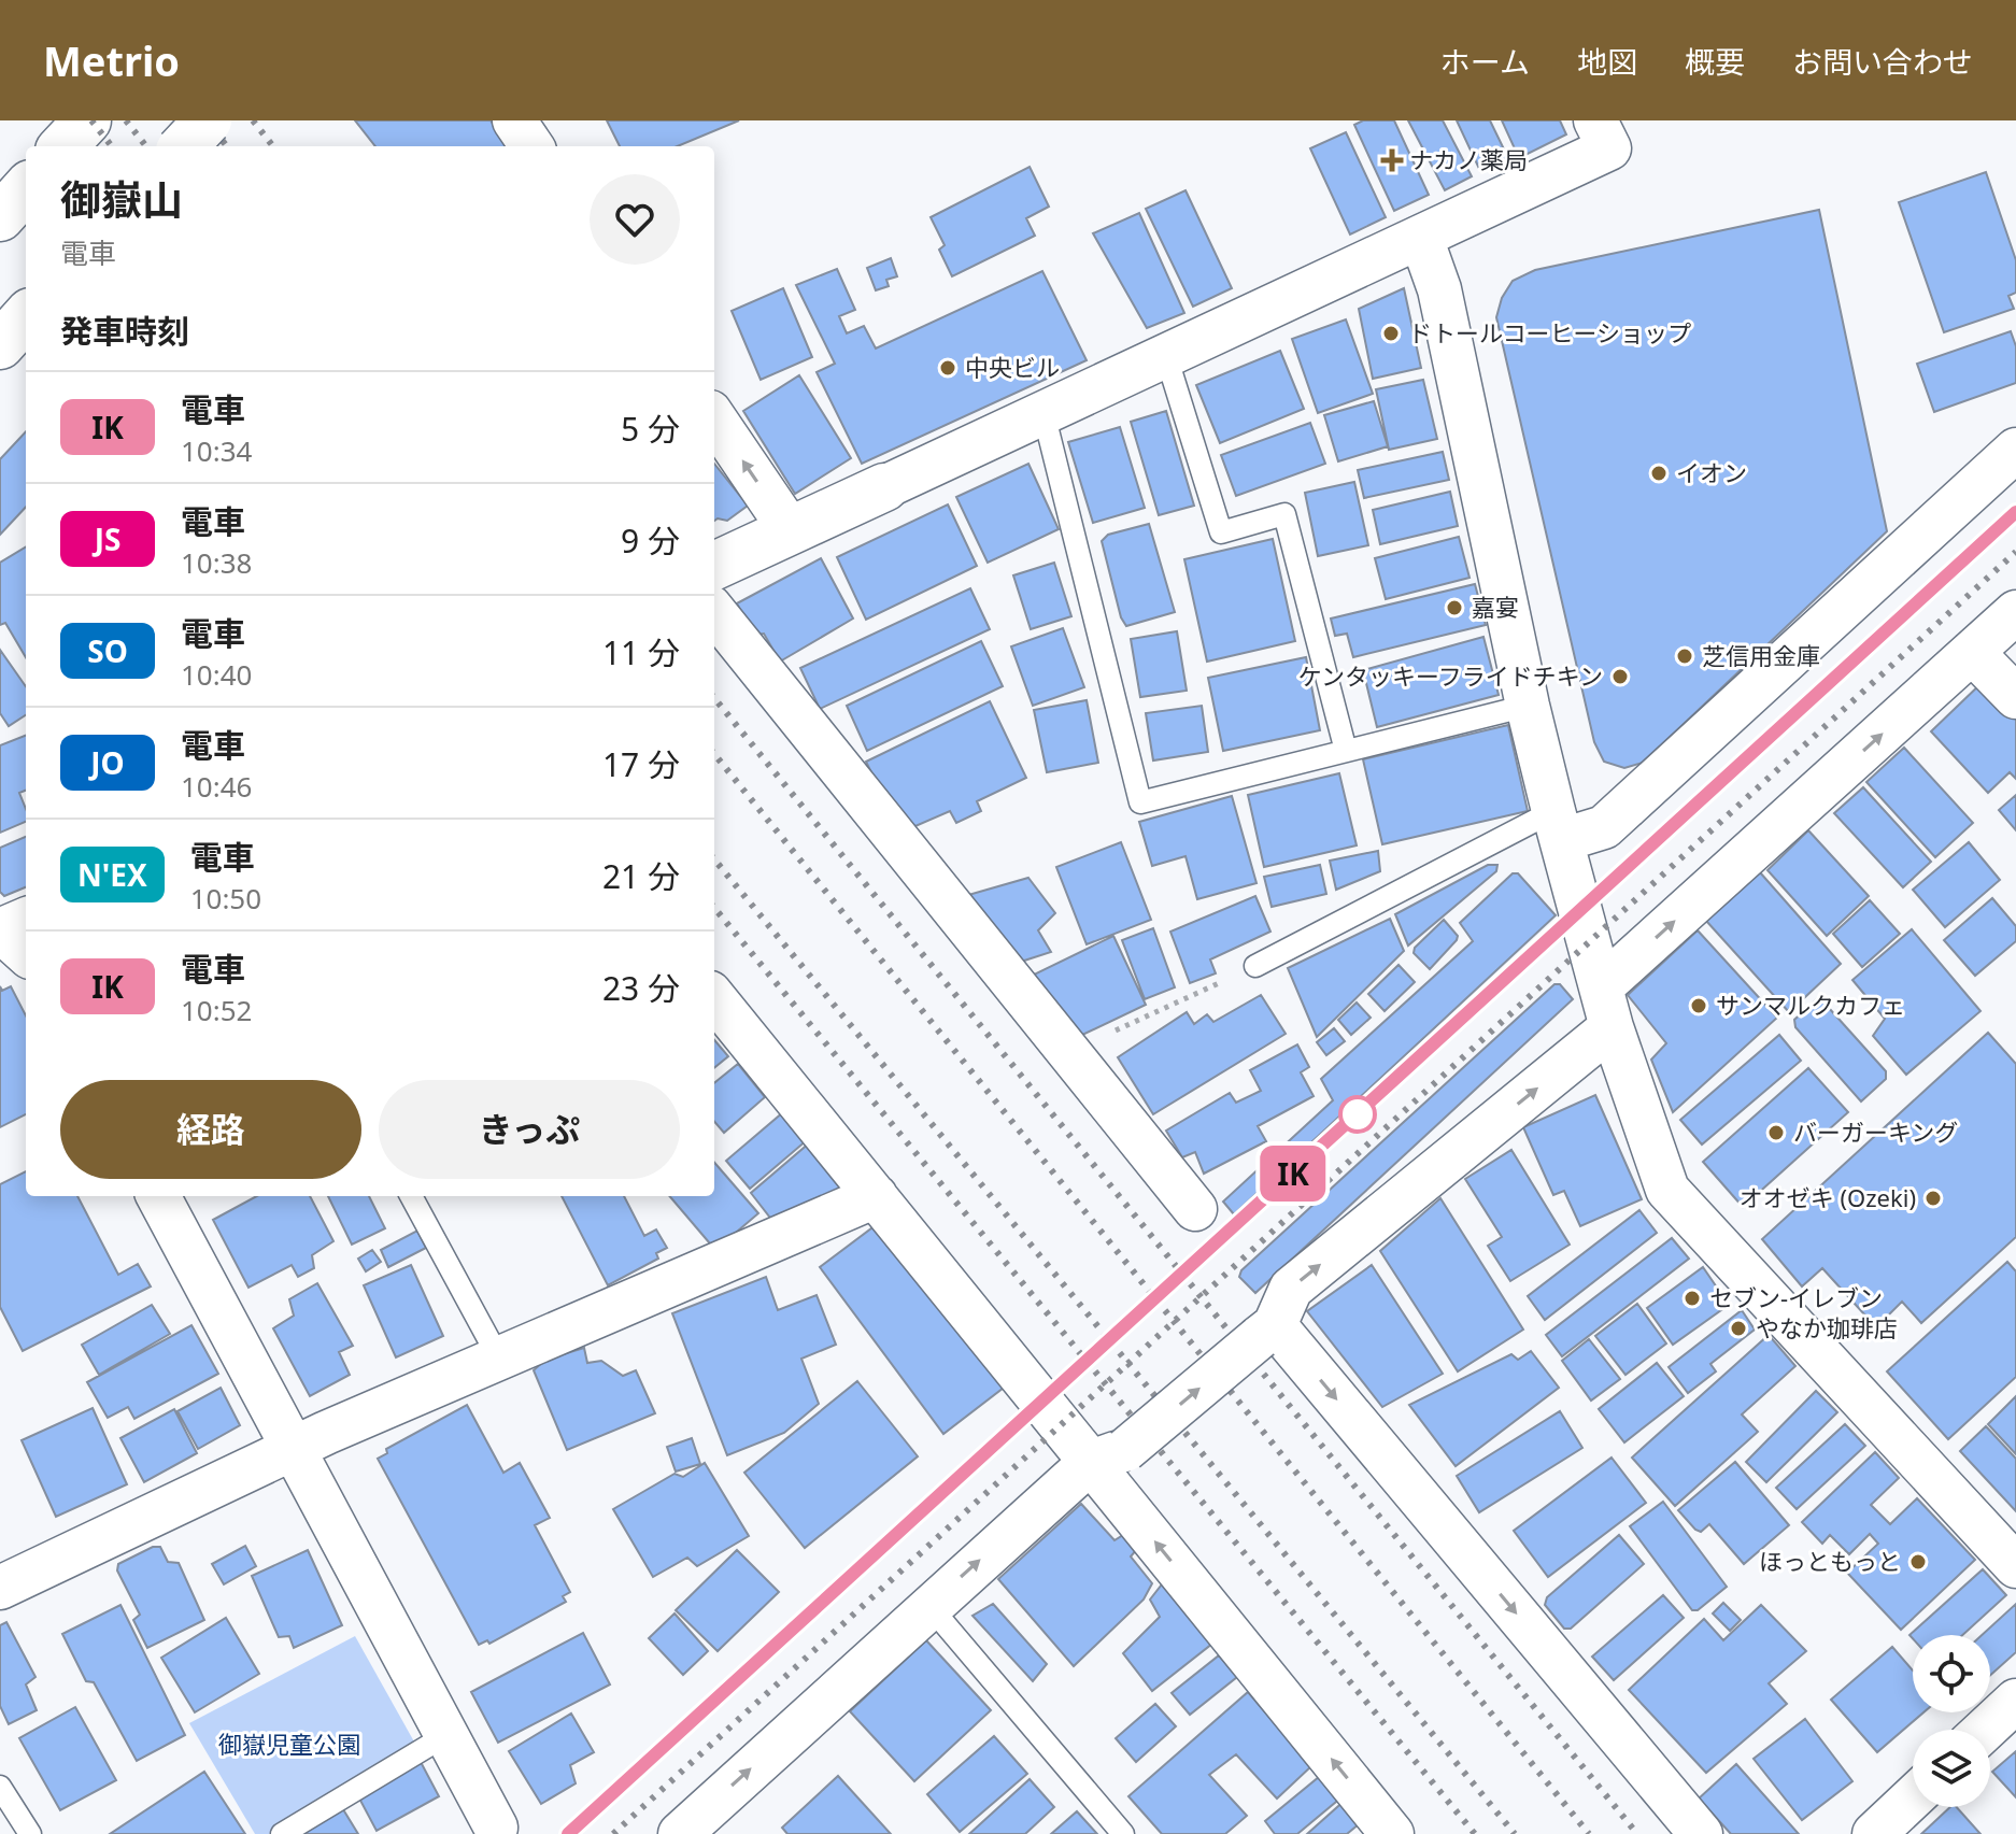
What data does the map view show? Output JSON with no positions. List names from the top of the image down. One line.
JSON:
{"parks":["御嶽児童公園"],"places":{"health":["ナカノ薬局"],"other":["ドトールコーヒーショップ","中央ビル","イオン","嘉宴","芝信用金庫","ケンタッキーフライドチキン","サンマルクカフェ","バーガーキング","オオゼキ (Ozeki)","セブン-イレブン","やなか珈琲店","ほっともっと"]},"page":{"header":"Metrio","nav":["ホーム","地図","概要","お問い合わせ"],"on_map":"IK","heading":[["御嶽山","電車"],"発車時刻"],"list":[{"mark":"IK","name":"電車","note":"10:34","value":"5 分"},{"mark":"JS","name":"電車","note":"10:38","value":"9 分"},{"mark":"SO","name":"電車","note":"10:40","value":"11 分"},{"mark":"JO","name":"電車","note":"10:46","value":"17 分"},{"mark":"N'EX","name":"電車","note":"10:50","value":"21 分"},{"mark":"IK","name":"電車","note":"10:52","value":"23 分"}],"buttons":["経路","きっぷ"]}}
